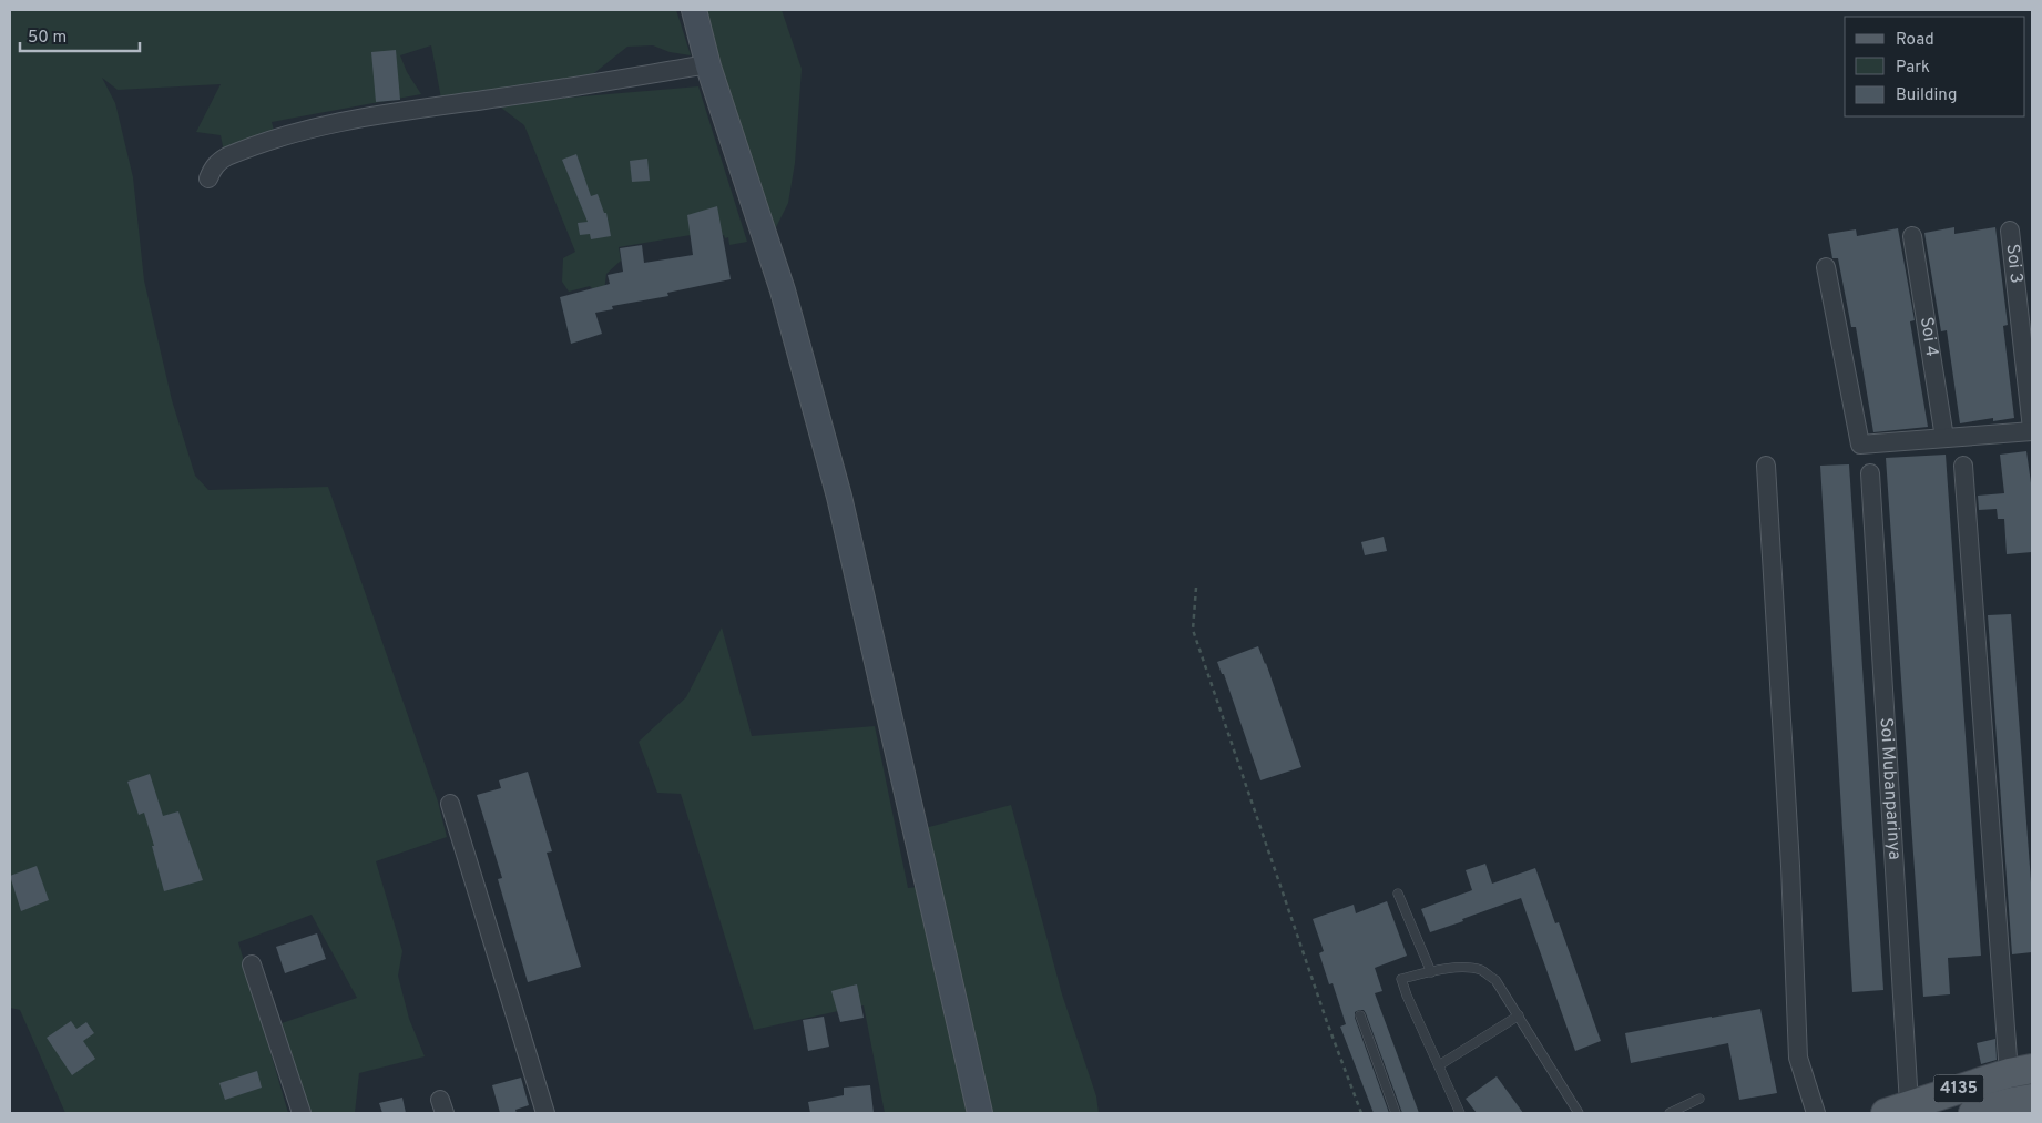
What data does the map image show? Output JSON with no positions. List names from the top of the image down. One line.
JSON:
{"streets":{"main road":["4135"],"street":["Soi 3","Soi 4","Soi Mubanparinya"]},"crossings":[["Soi Mubanparinya","4135"]],"legend":["Road","Park","Building"],"scale_bar":"50 m"}
